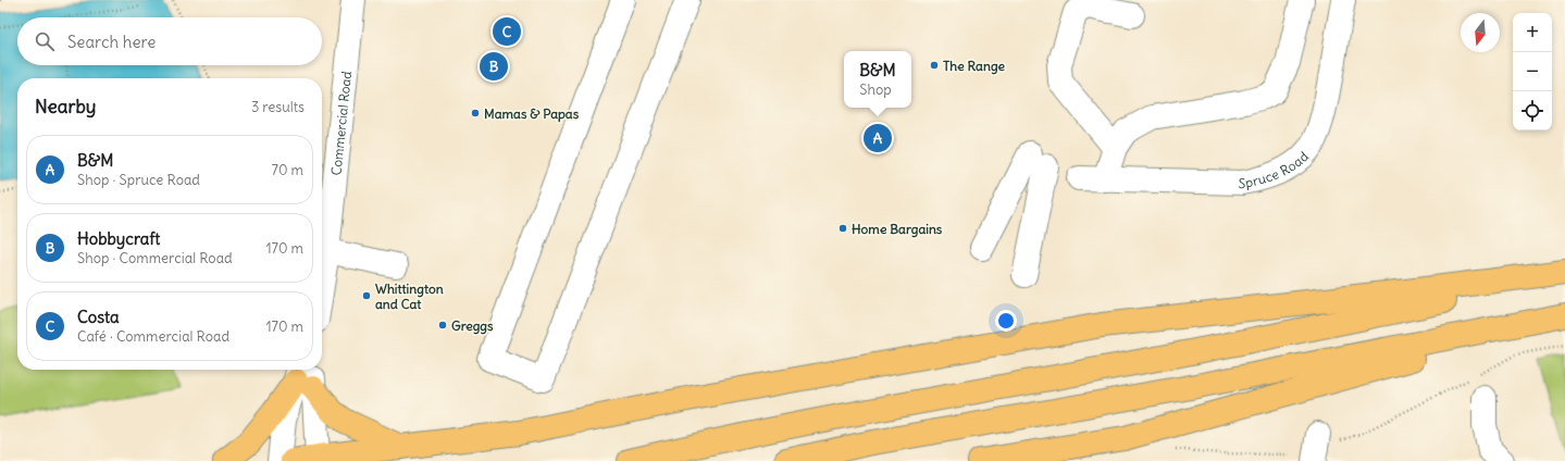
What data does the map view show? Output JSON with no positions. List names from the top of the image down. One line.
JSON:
{"streets":{"street":["Commercial Road","Spruce Road"]},"places":["The Range","Mamas & Papas","Home Bargains","Whittington and Cat","Greggs"],"north":"bottom","page":{"map_buttons":["+","−"],"pins":["C","B","A"],"search":"Search here","popup":["B&M","Shop"],"heading":["Nearby","3 results"],"list":[{"mark":"A","name":"B&M","note":"Shop · Spruce Road","value":"70 m"},{"mark":"B","name":"Hobbycraft","note":"Shop · Commercial Road","value":"170 m"},{"mark":"C","name":"Costa","note":"Café · Commercial Road","value":"170 m"}]}}
